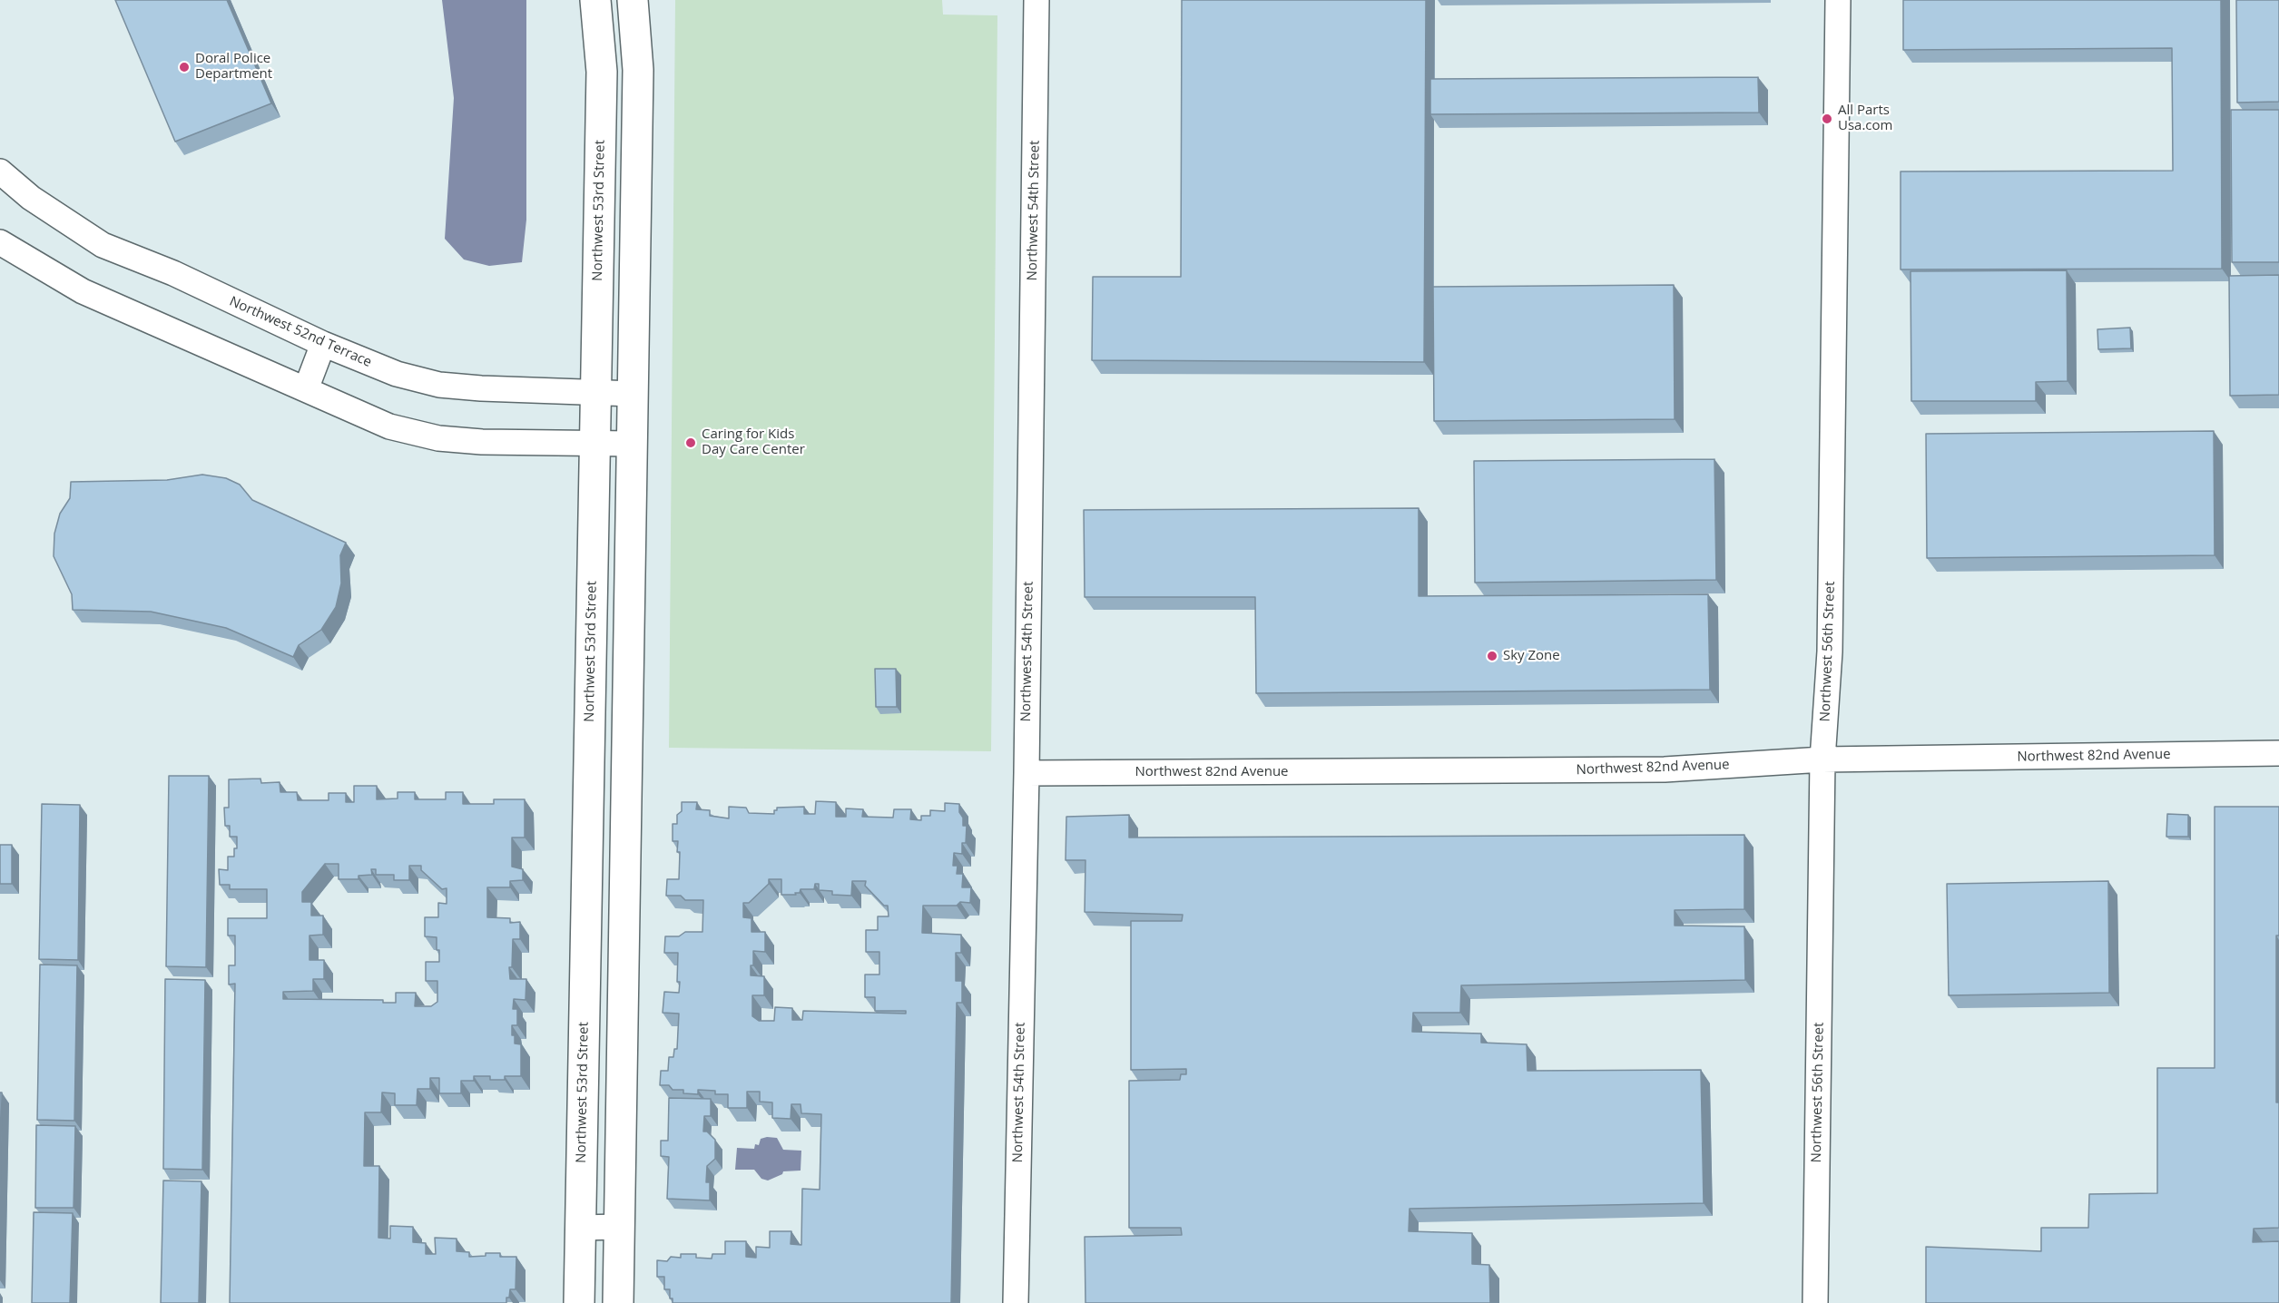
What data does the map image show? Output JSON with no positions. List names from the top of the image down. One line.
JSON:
{"streets":{"street":["Northwest 53rd Street","Northwest 54th Street","Northwest 52nd Terrace","Northwest 56th Street","Northwest 82nd Avenue"]},"crossings":[["Northwest 53rd Street","Northwest 52nd Terrace"],["Northwest 54th Street","Northwest 82nd Avenue"],["Northwest 56th Street","Northwest 82nd Avenue"]],"places":["Doral Police Department","All Parts Usa.com","Caring for Kids Day Care Center","Sky Zone"]}
